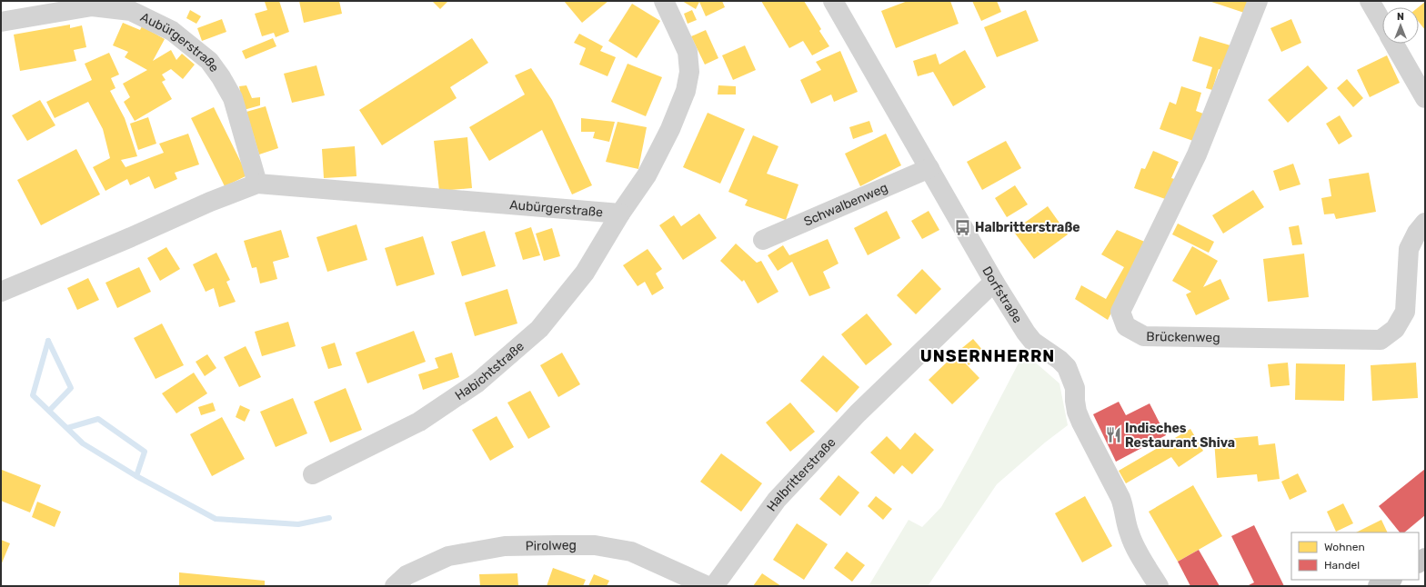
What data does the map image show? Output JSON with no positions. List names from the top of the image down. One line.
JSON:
{"streets":{"street":["Aubürgerstraße","Schwalbenweg","Dorfstraße","Brückenweg","Habichtstraße","Halbritterstraße","Pirolweg"]},"crossings":[["Aubürgerstraße","Habichtstraße"],["Schwalbenweg","Dorfstraße"],["Dorfstraße","Halbritterstraße"]],"districts":["UNSERNHERRN"],"places":{"bus stop":["Halbritterstraße"],"restaurant":["Indisches Restaurant Shiva"]},"legend":["Wohnen","Handel"],"north":"top"}
